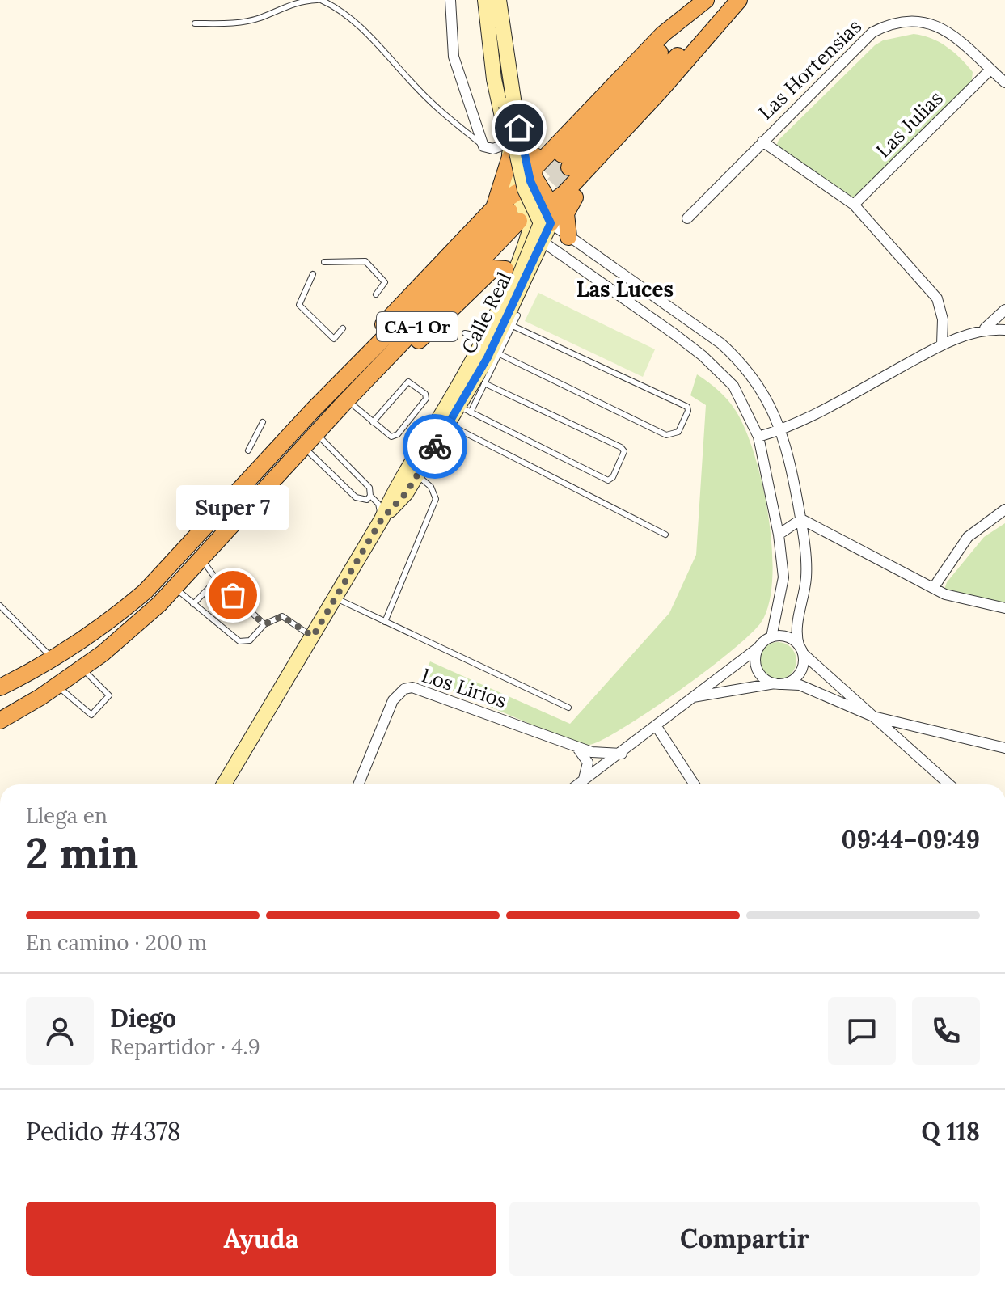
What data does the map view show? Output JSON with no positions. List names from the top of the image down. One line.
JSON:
{"streets":{"highway":["CA-1 Or"],"main road":["Calle Real"],"street":["Las Hortensias","Las Julias","Los Lirios"]},"crossings":[["Las Hortensias","Las Julias"],["Calle Real","CA-1 Or"]],"districts":["Las Luces"],"places":["Super 7"],"page":{"bubble":"Super 7","heading":["2 min","Llega en","09:44–09:49"],"panel":["Diego","Repartidor · 4.9","Pedido #4378","Q 118"],"bar":"En camino · 200 m","buttons":["Ayuda","Compartir"]}}
